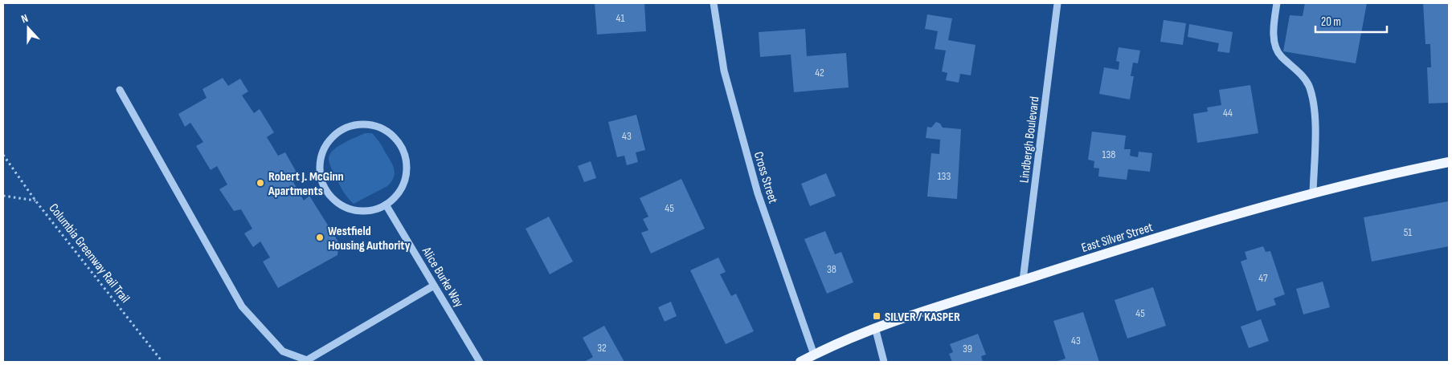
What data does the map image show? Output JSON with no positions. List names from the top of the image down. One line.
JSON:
{"streets":{"main road":["East Silver Street"],"street":["Lindbergh Boulevard","Cross Street","Alice Burke Way"],"path":["Columbia Greenway Rail Trail"]},"crossings":[["Lindbergh Boulevard","East Silver Street"],["Cross Street","East Silver Street"]],"places":{"other":["Robert J. McGinn Apartments","Westfield Housing Authority"],"transit":["SILVER / KASPER"]},"house_numbers":["41","42","44","43","138","133","45","51","38","47","45","43","32","39"],"scale_bar":"20 m","north":"top"}
